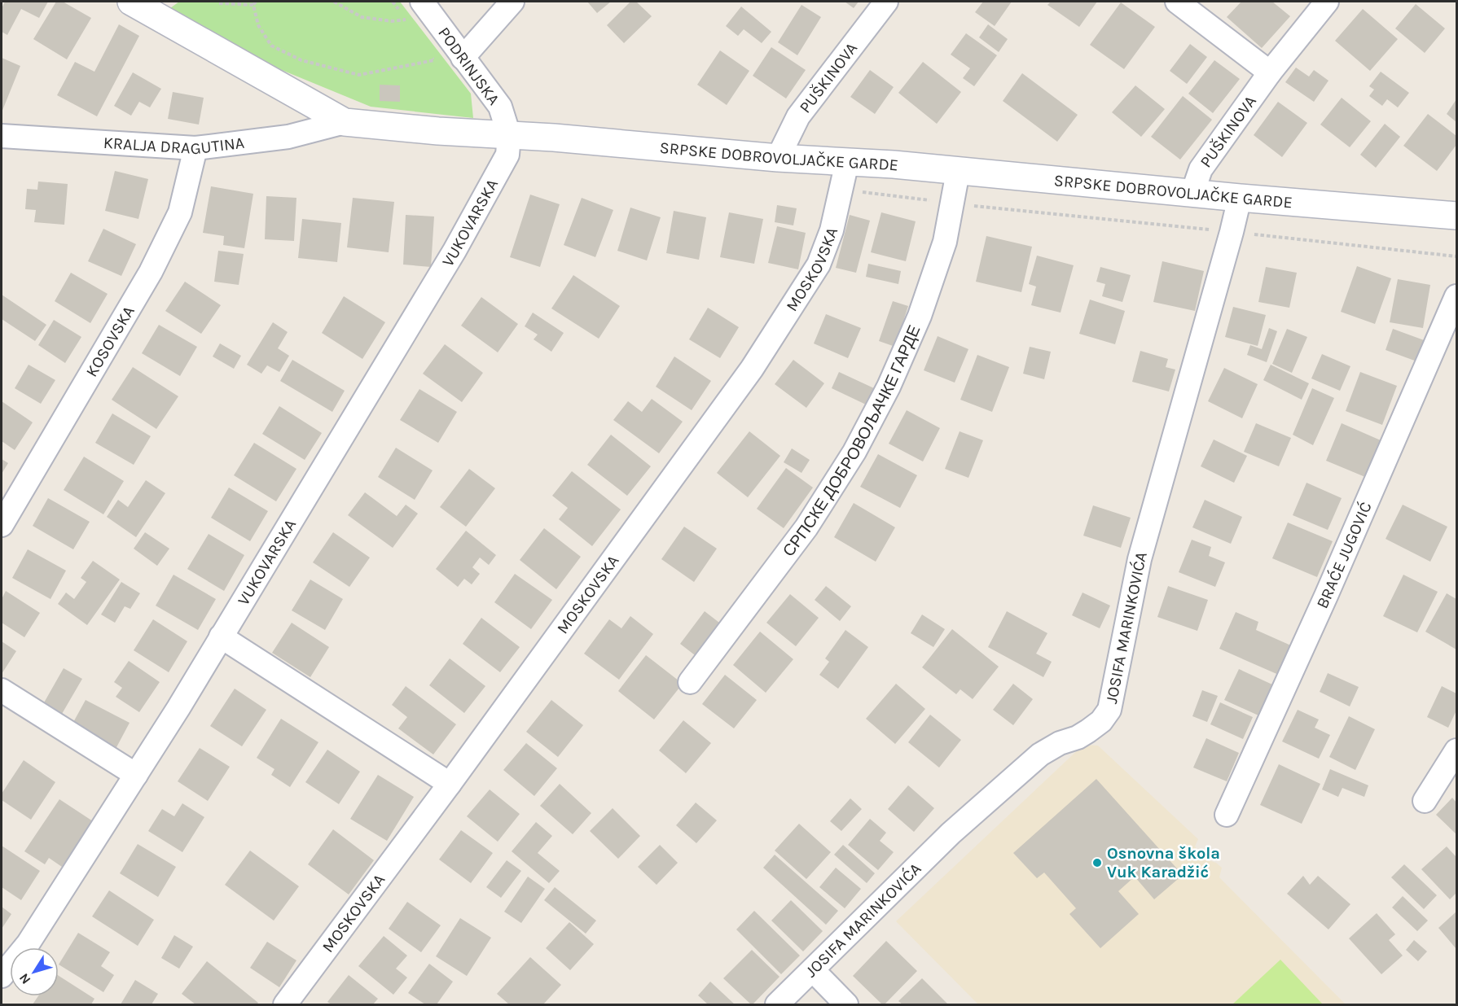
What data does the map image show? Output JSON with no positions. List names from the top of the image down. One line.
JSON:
{"streets":{"main road":["SRPSKE DOBROVOLJAČKE GARDE"],"street":["PODRINJSKA","PUŠKINOVA","KRALJA DRAGUTINA","VUKOVARSKA","MOSKOVSKA","KOSOVSKA","СРПСКЕ ДОБРОВОЉАЧКЕ ГАРДЕ","BRAĆE JUGOVIĆ","JOSIFA MARINKOVIĆA"]},"crossings":[["PODRINJSKA","SRPSKE DOBROVOLJAČKE GARDE"],["PODRINJSKA","VUKOVARSKA"],["PUŠKINOVA","SRPSKE DOBROVOLJAČKE GARDE"],["KRALJA DRAGUTINA","SRPSKE DOBROVOLJAČKE GARDE"],["KRALJA DRAGUTINA","KOSOVSKA"],["SRPSKE DOBROVOLJAČKE GARDE","VUKOVARSKA"],["SRPSKE DOBROVOLJAČKE GARDE","MOSKOVSKA"],["SRPSKE DOBROVOLJAČKE GARDE","СРПСКЕ ДОБРОВОЉАЧКЕ ГАРДЕ"],["SRPSKE DOBROVOLJAČKE GARDE","JOSIFA MARINKOVIĆA"]],"places":["Osnovna škola Vuk Karadžić"],"north":"bottom left"}
